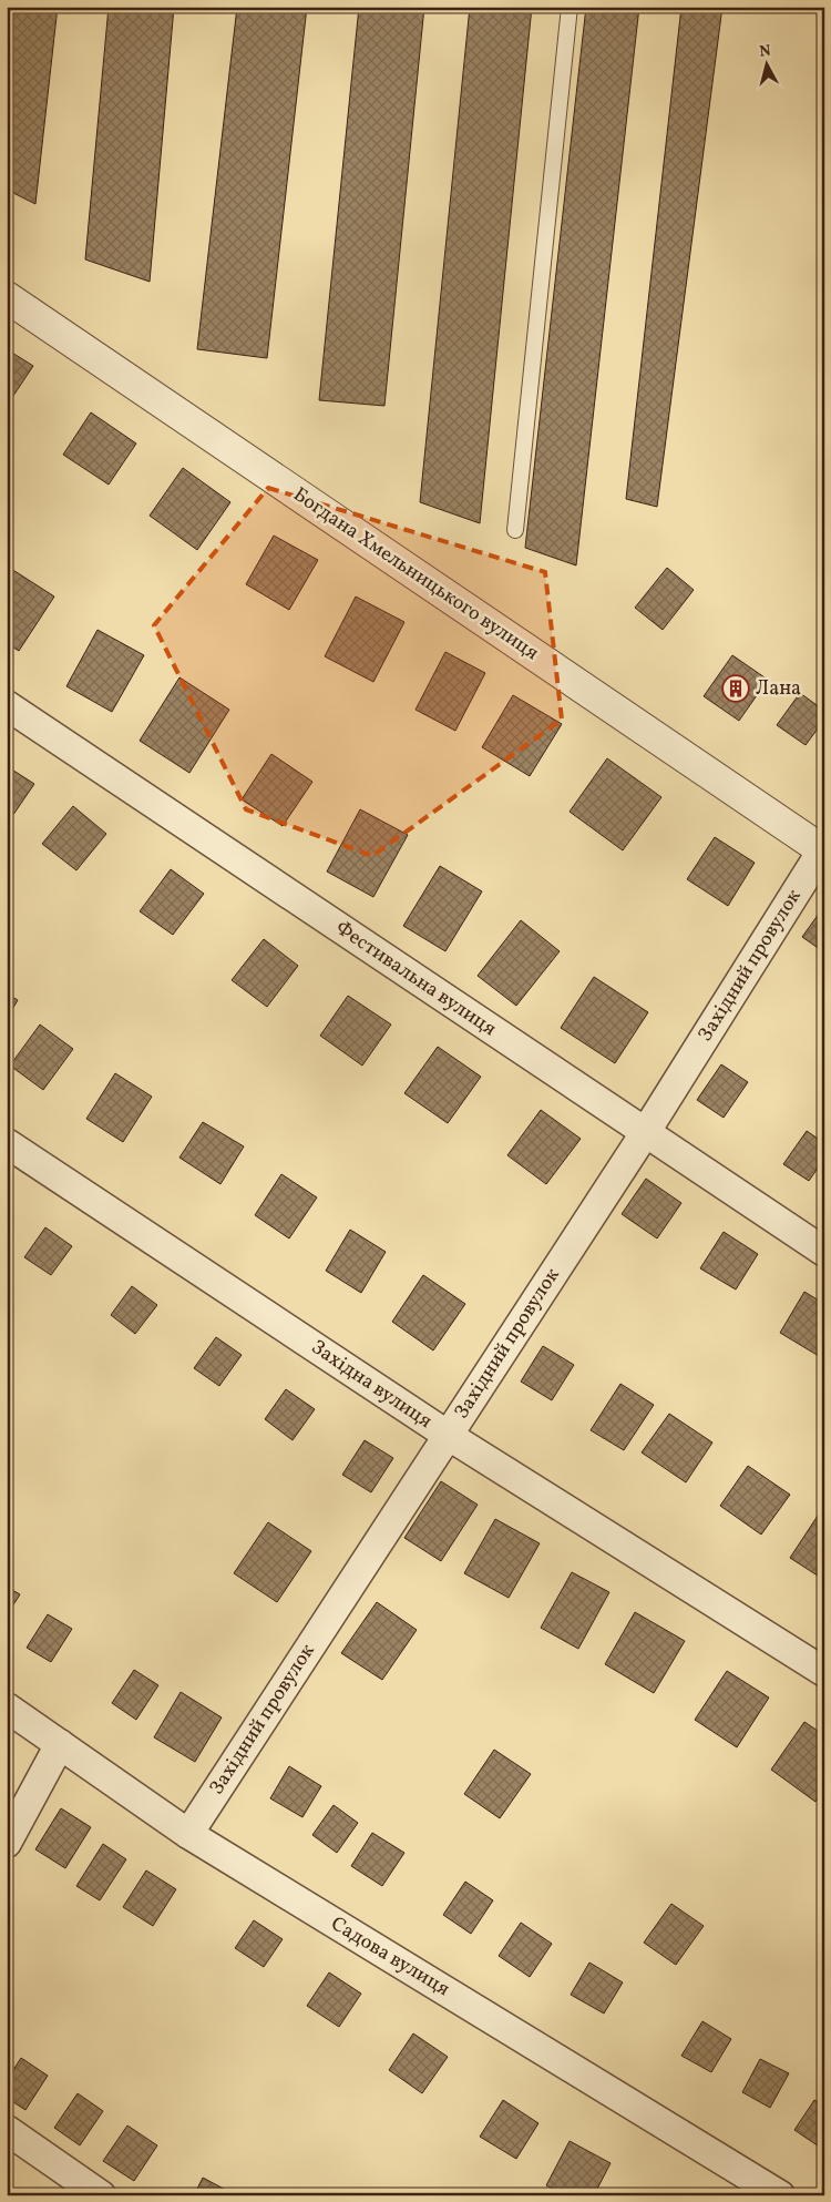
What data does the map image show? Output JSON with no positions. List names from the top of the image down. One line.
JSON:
{"streets":{"street":["Богдана Хмельницького вулиця","Західний провулок","Фестивальна вулиця","Західна вулиця","Садова вулиця"]},"crossings":[["Богдана Хмельницького вулиця","Західний провулок"],["Західний провулок","Фестивальна вулиця"],["Західний провулок","Західна вулиця"],["Західний провулок","Садова вулиця"]],"places":{"building":["Лана"]},"north":"top"}
